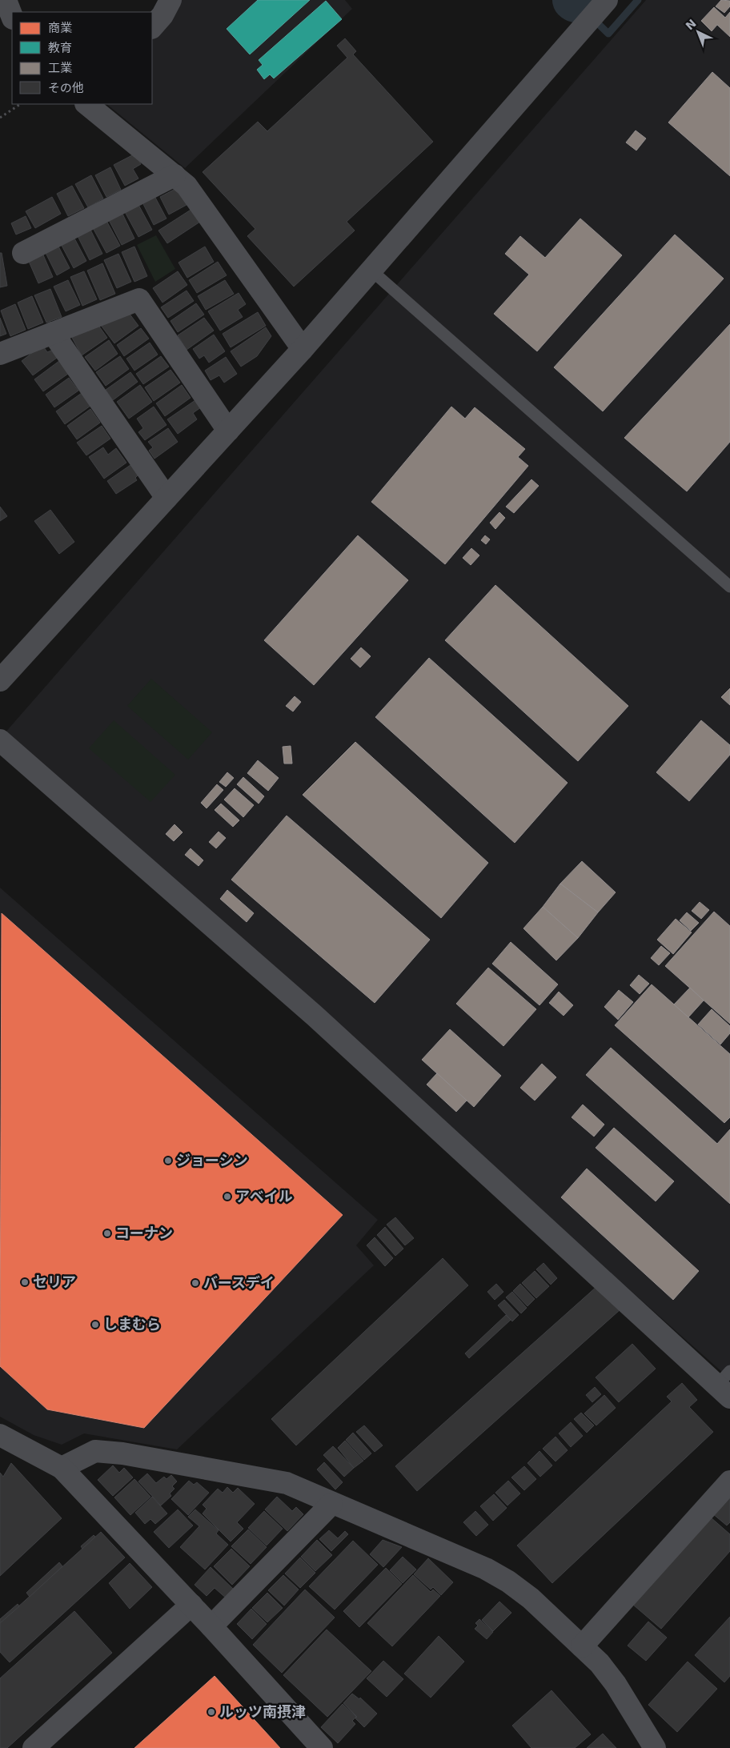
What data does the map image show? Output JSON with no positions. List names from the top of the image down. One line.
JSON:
{"places":["ジョーシン","アベイル","コーナン","セリア","バースデイ","しまむら","ルッツ南摂津"],"legend":["商業","教育","工業","その他"],"north":"top left"}
